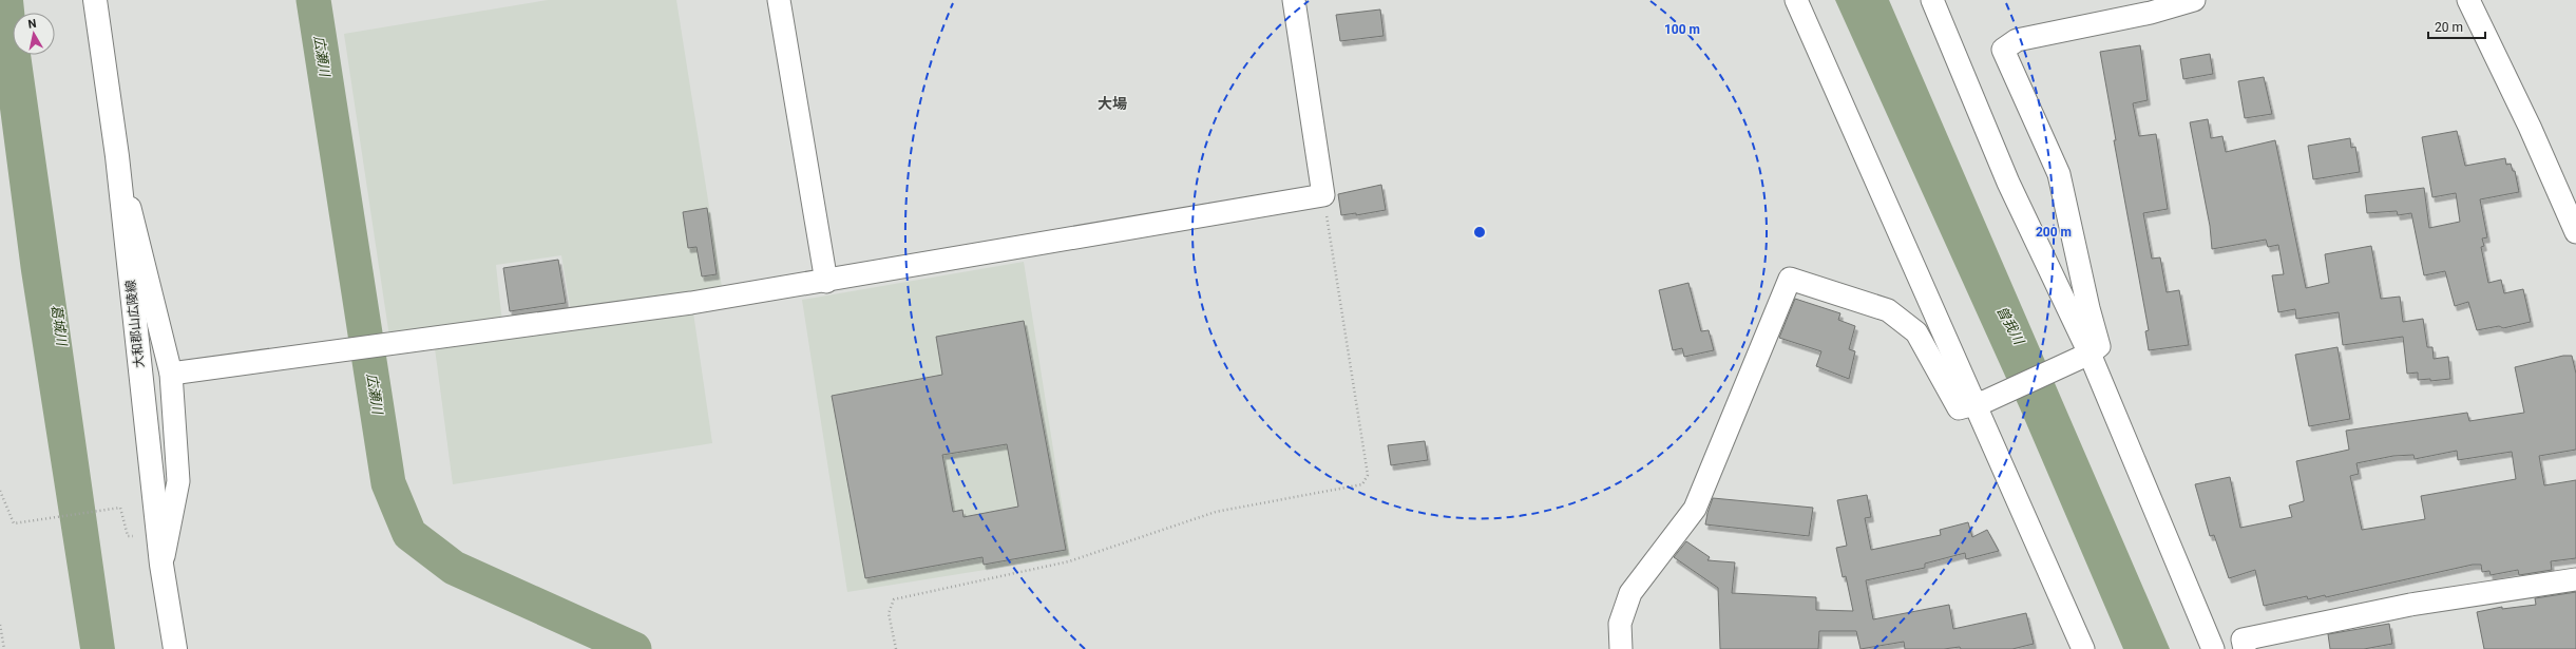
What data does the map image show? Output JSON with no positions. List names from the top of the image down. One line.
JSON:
{"streets":{"main road":["大和郡山広陵線"]},"districts":["大場"],"water":["広瀬川","葛城川","曽我川"],"scale_bar":"20 m","north":"top","rings":["100 m","200 m"]}
